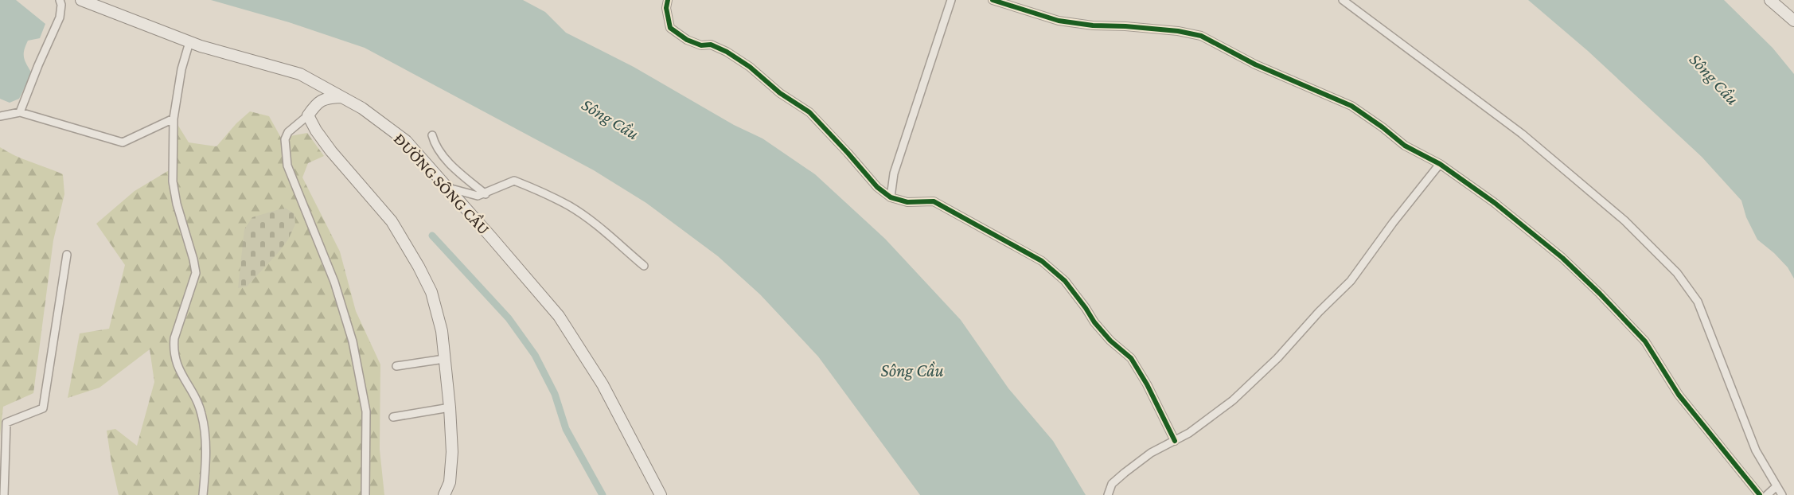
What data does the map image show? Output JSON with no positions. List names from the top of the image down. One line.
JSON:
{"streets":{"main road":["ĐƯỜNG SÔNG CẦU"]},"water":["Sông Cầu"]}
